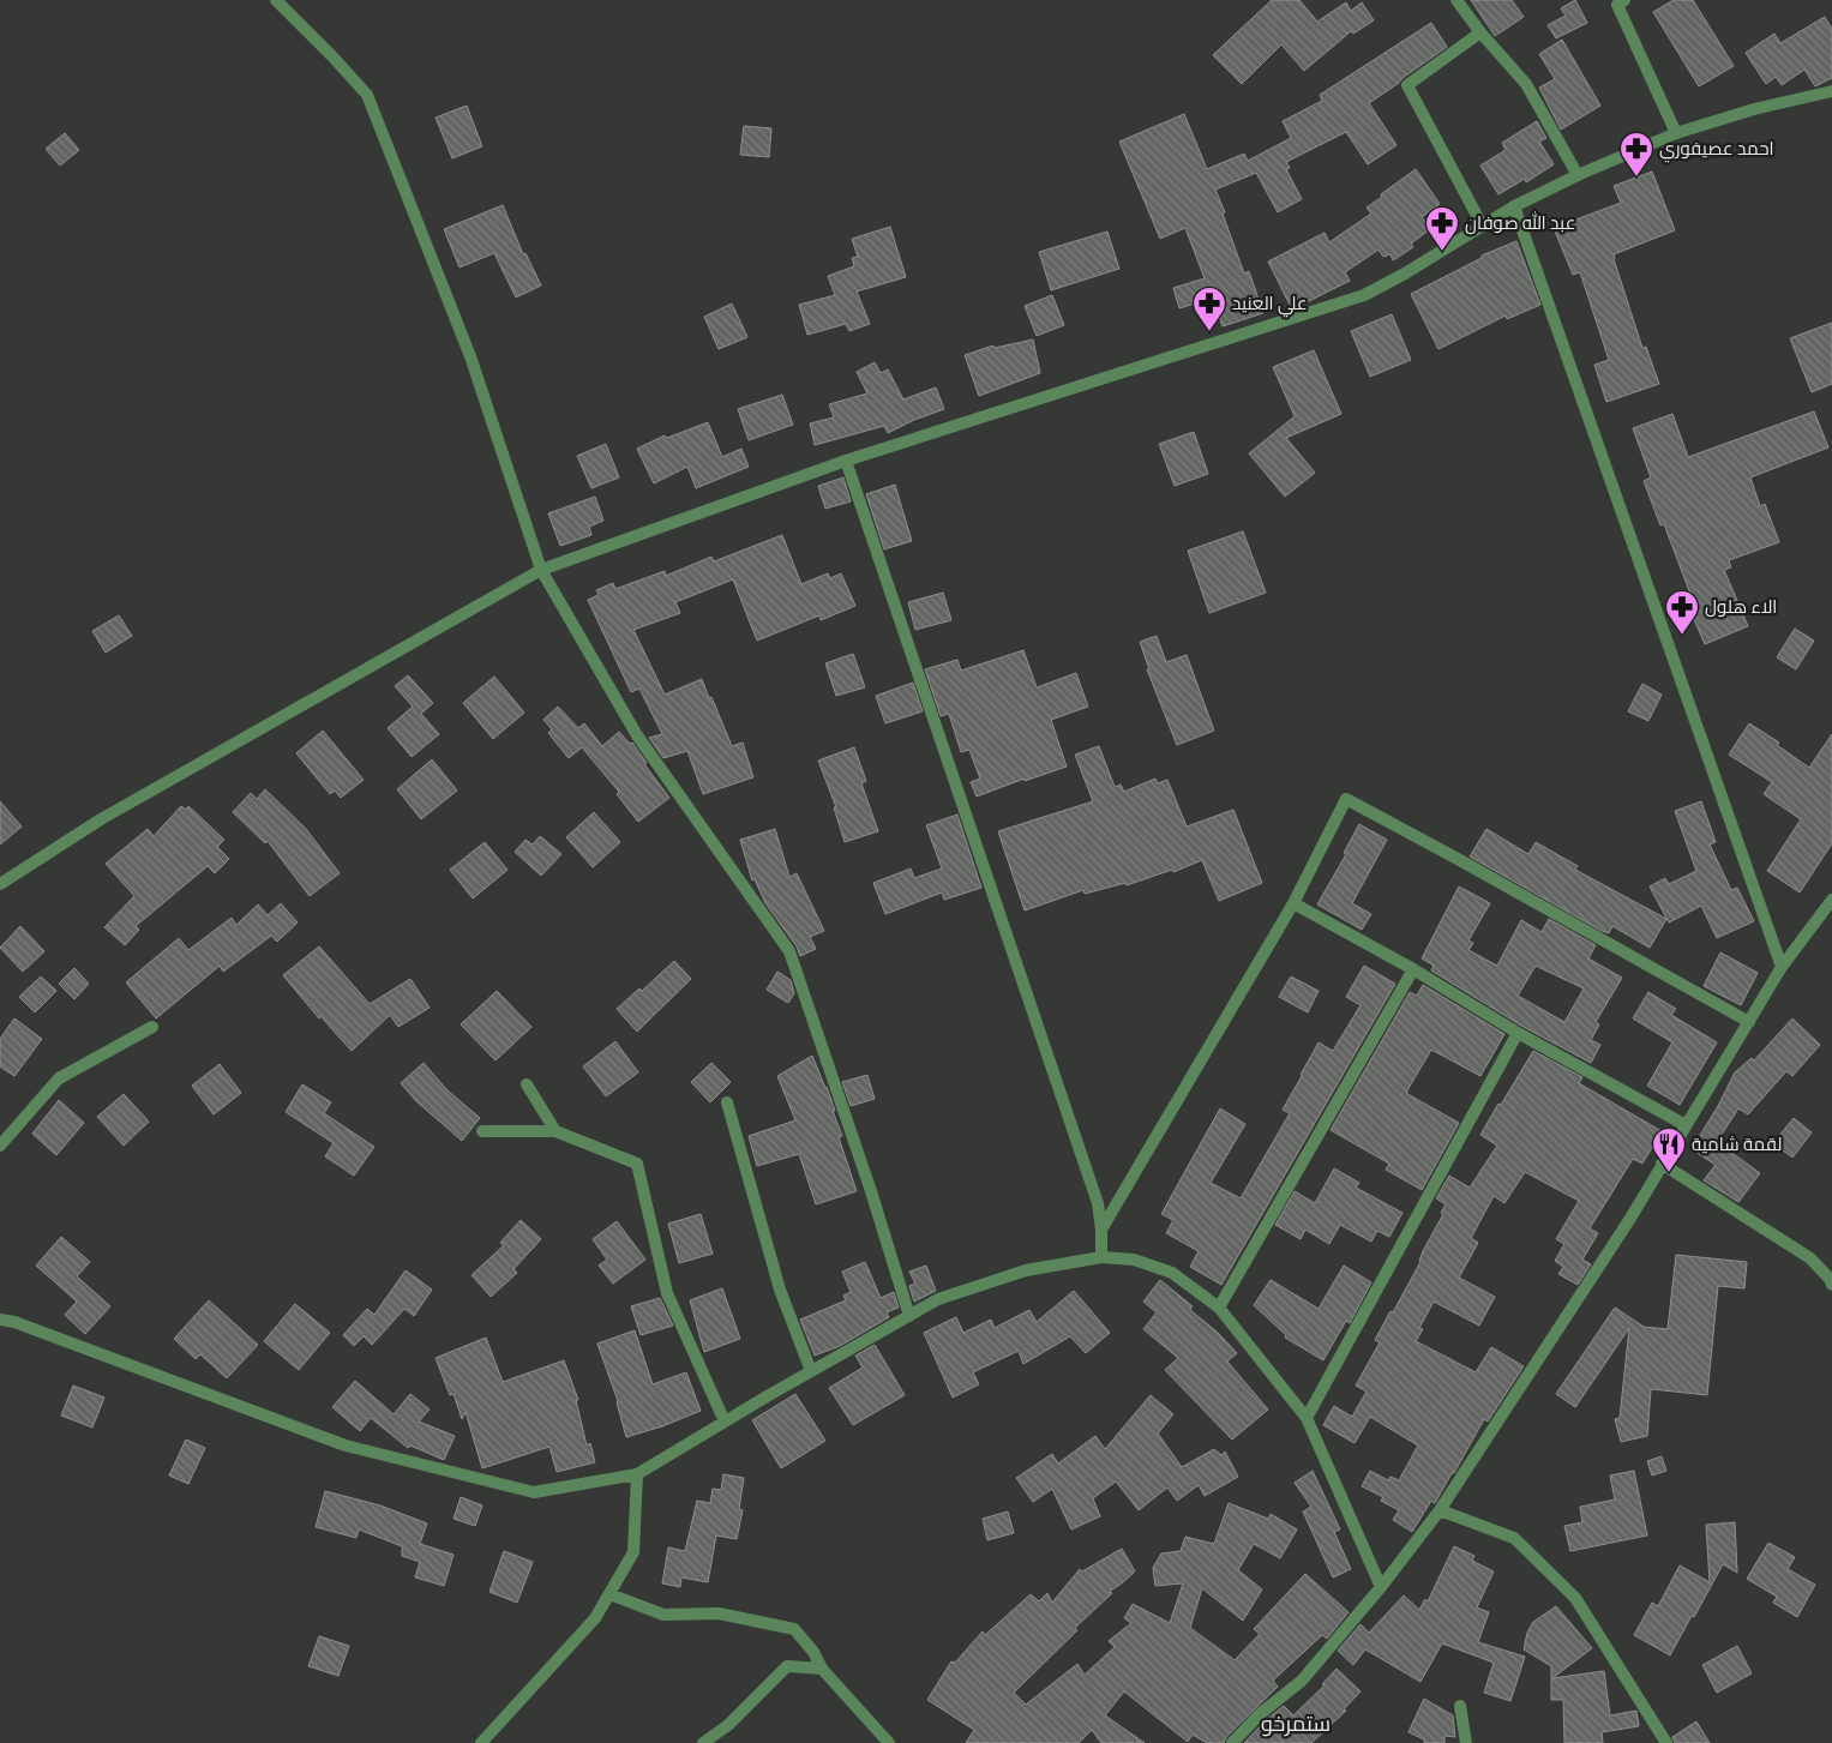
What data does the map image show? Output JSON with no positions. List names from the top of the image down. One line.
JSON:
{"districts":["ستمرخو"],"places":{"pharmacy":["احمد عصيفوري","عبد الله صوفان","علي العنيد","الاء هلول"],"restaurant":["لقمة شامية"]}}
